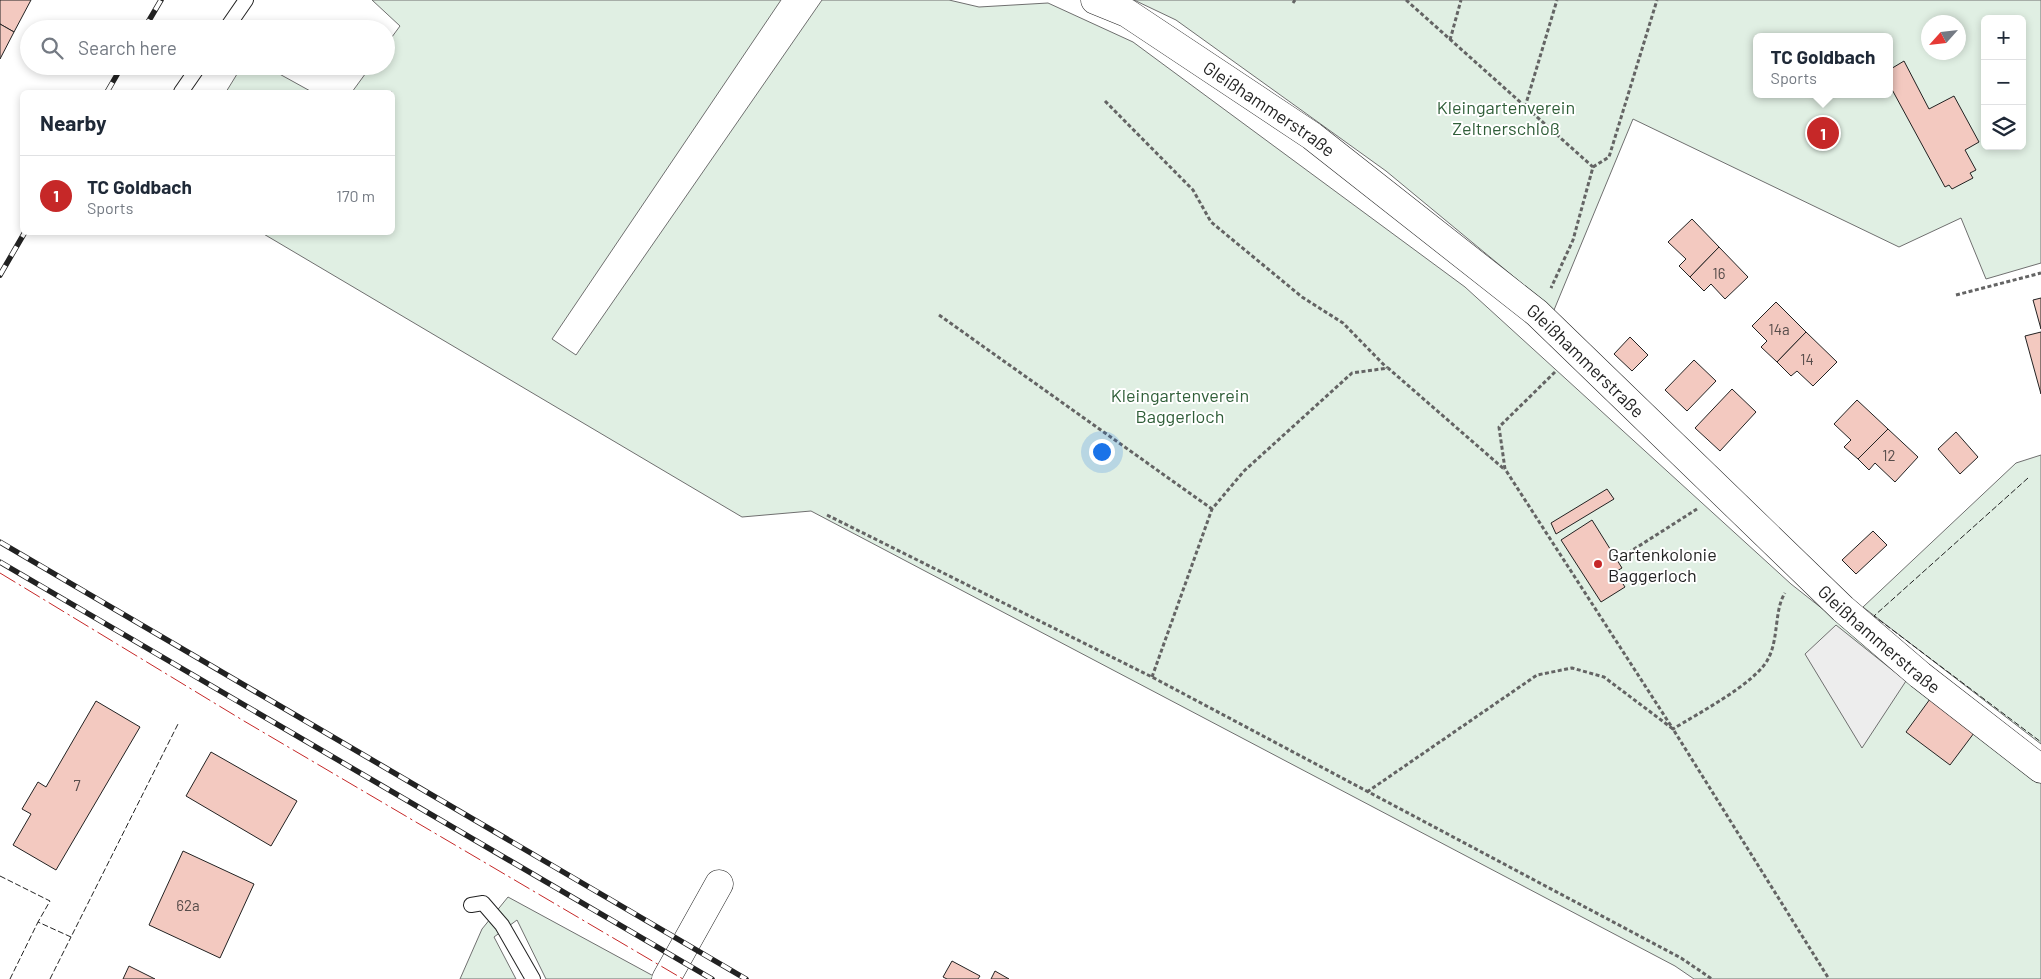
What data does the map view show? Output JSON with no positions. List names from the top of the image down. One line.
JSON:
{"streets":{"street":["Gleißhammerstraße"]},"parks":["Kleingartenverein Zeltnerschloß","Kleingartenverein Baggerloch"],"places":["Gartenkolonie Baggerloch"],"house_numbers":["16","14a","14","12","7","62a"],"north":"bottom left","page":{"map_buttons":["+","−"],"search":"Search here","popup":["TC Goldbach","Sports"],"heading":"Nearby","pins":"1","list":[{"mark":"1","name":"TC Goldbach","note":"Sports","value":"170 m"}]}}
